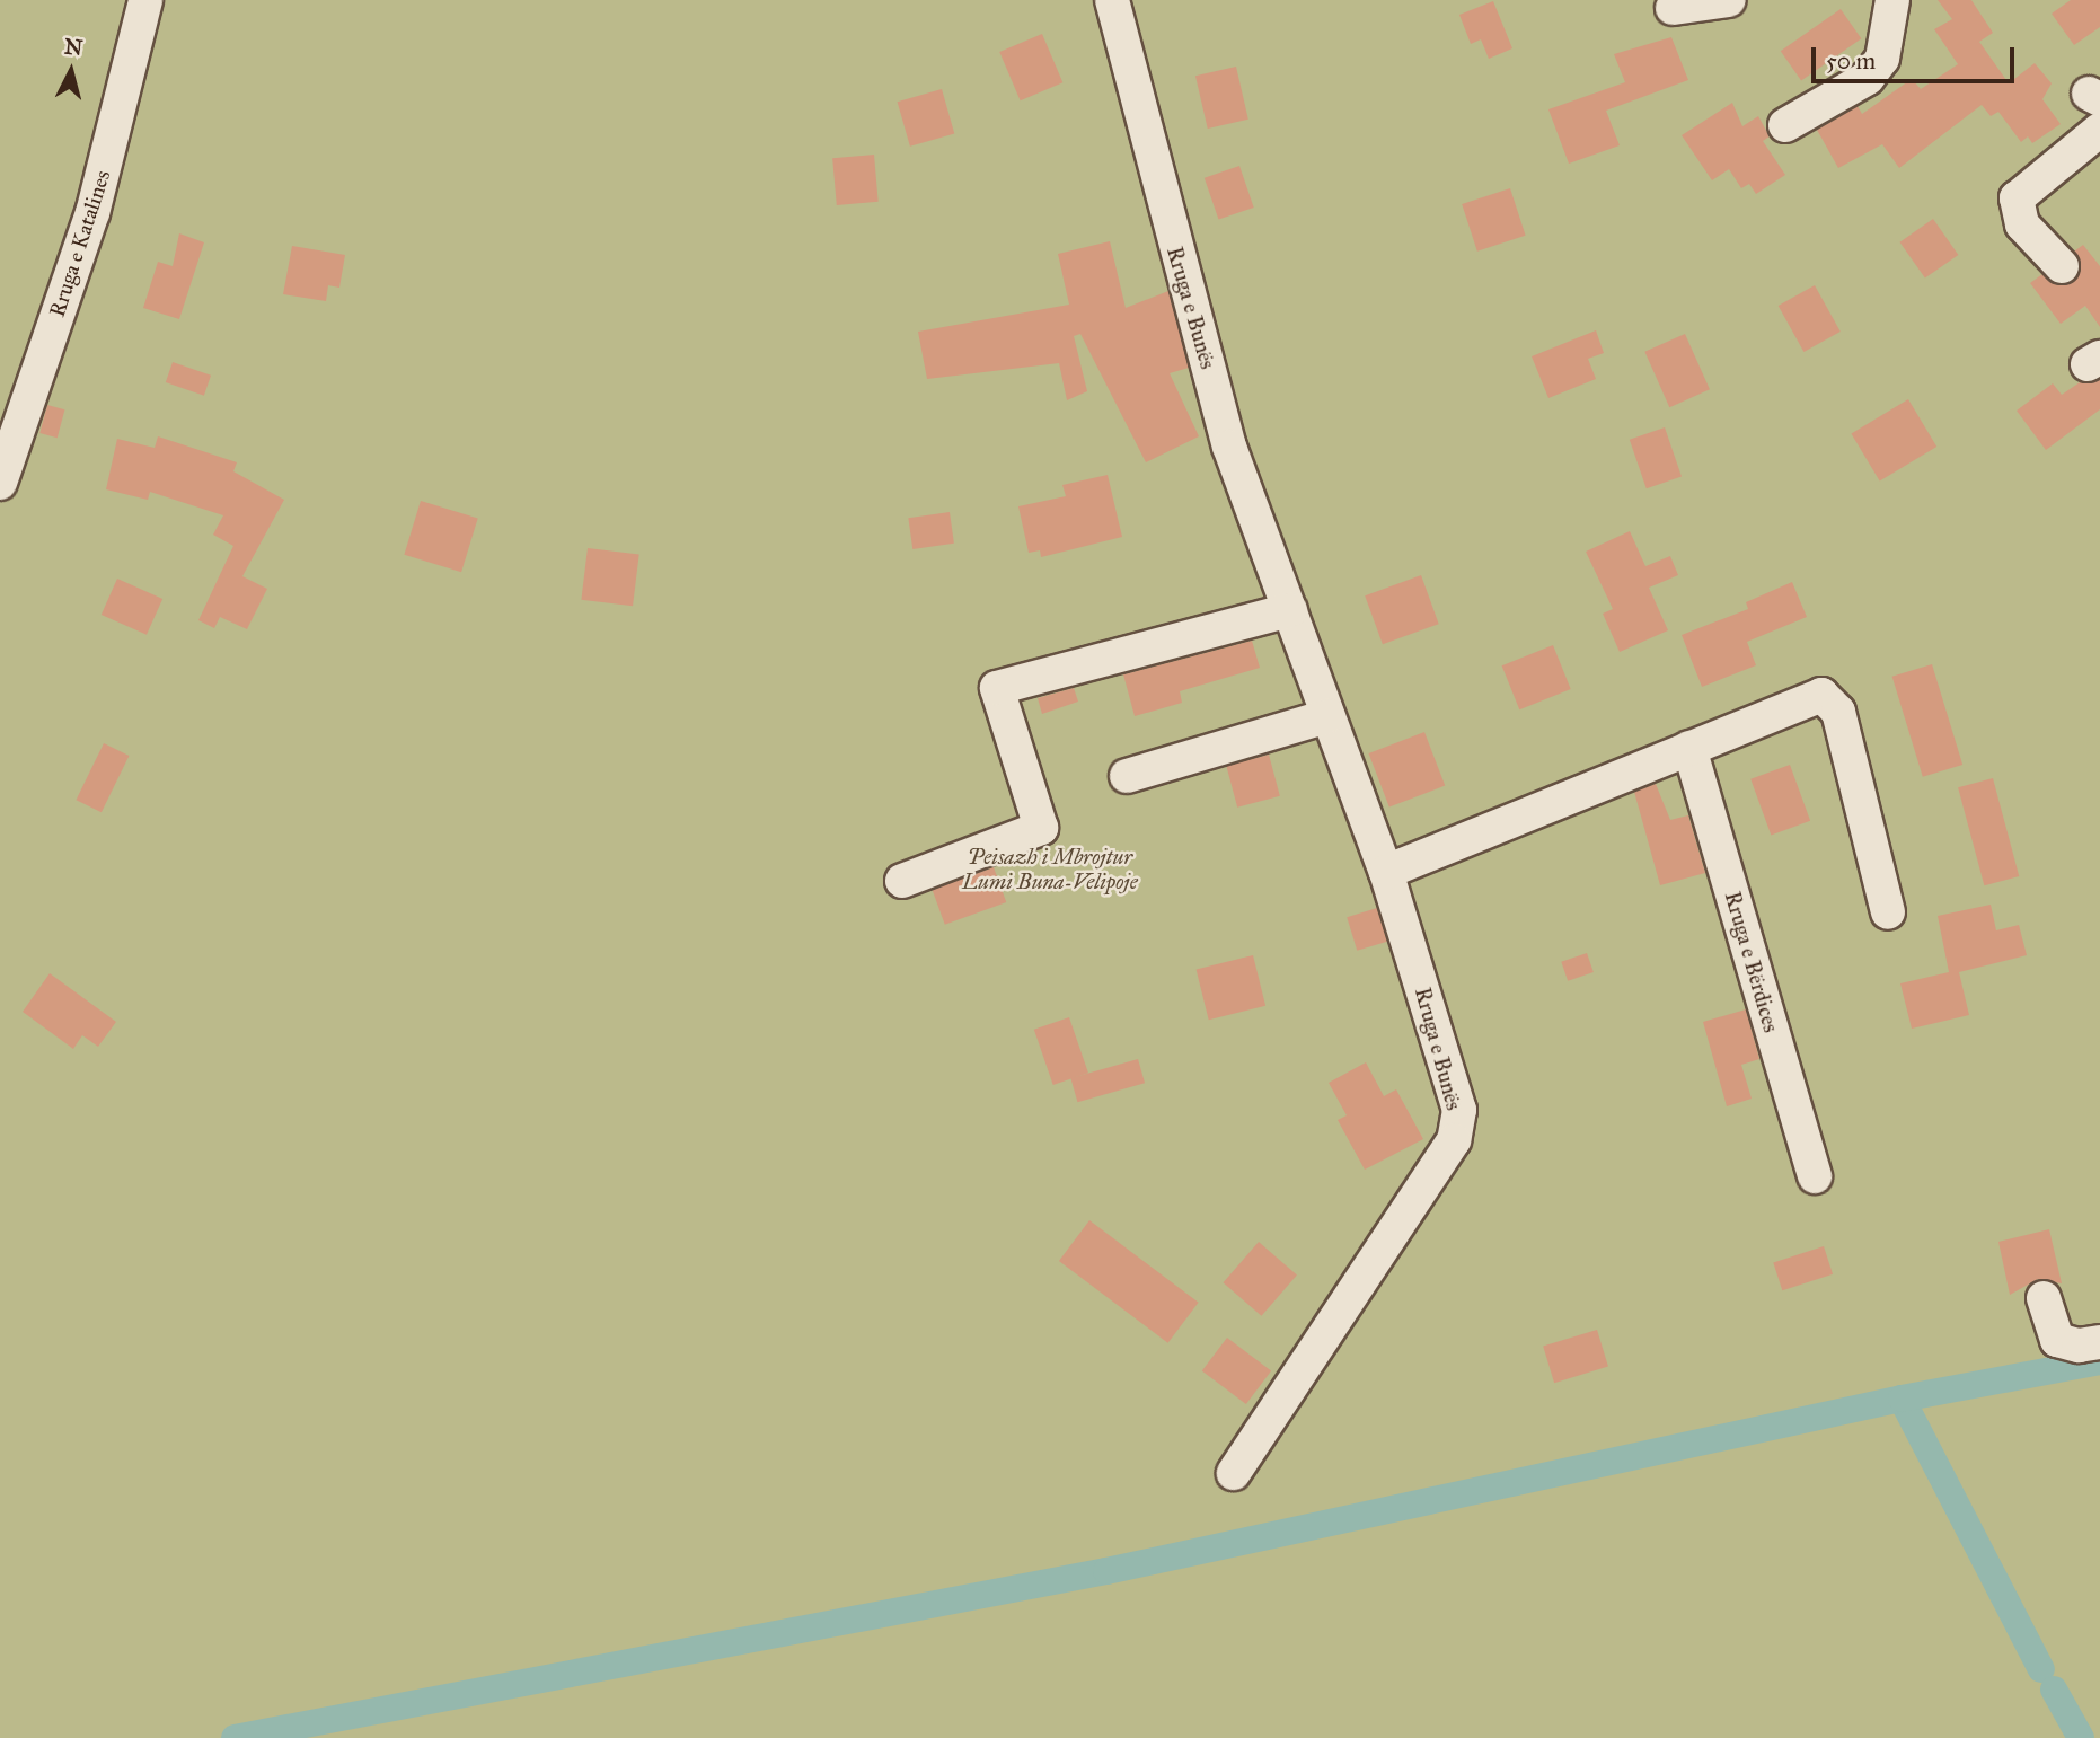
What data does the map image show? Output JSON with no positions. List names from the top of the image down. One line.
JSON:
{"streets":{"street":["Rruga e Katalines","Rruga e Bunës","Rruga e Bërdices"]},"parks":["Peisazh i Mbrojtur Lumi Buna-Velipoje"],"scale_bar":"50 m","north":"top"}
